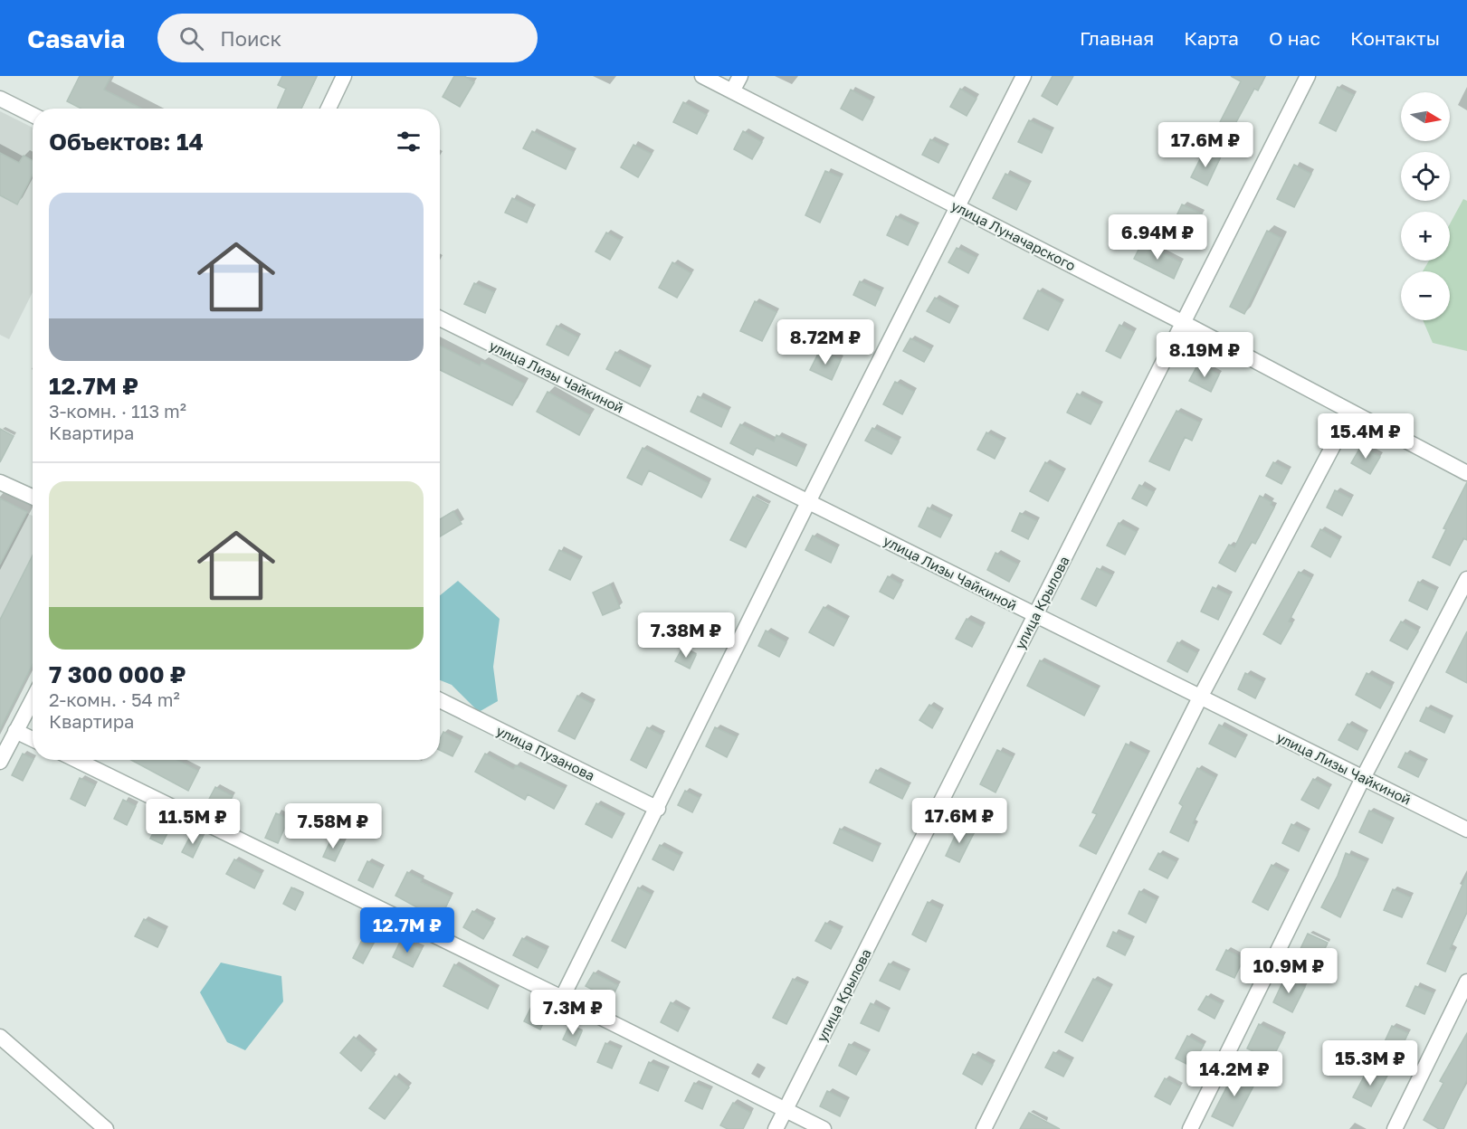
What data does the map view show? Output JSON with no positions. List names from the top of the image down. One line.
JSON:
{"streets":{"street":["улица Луначарского","улица Лизы Чайкиной","улица Крылова","улица Пузанова"]},"crossings":[["улица Луначарского","улица Крылова"],["улица Лизы Чайкиной","улица Крылова"]],"north":"right","page":{"header":"Casavia","search":"Поиск","nav":["Главная","Карта","О нас","Контакты"],"map_buttons":["+","−"],"heading":"Объектов: 14","price":["17.6M ₽","6.94M ₽","8.72M ₽","8.19M ₽","15.4M ₽","7.38M ₽","17.6M ₽","11.5M ₽","7.58M ₽","12.7M ₽","10.9M ₽","7.3M ₽","15.3M ₽","14.2M ₽"],"list":[{"name":"12.7M ₽","note":"3-комн. · 113 m² · Квартира"},{"name":"7 300 000 ₽","note":"2-комн. · 54 m² · Квартира"}]}}
